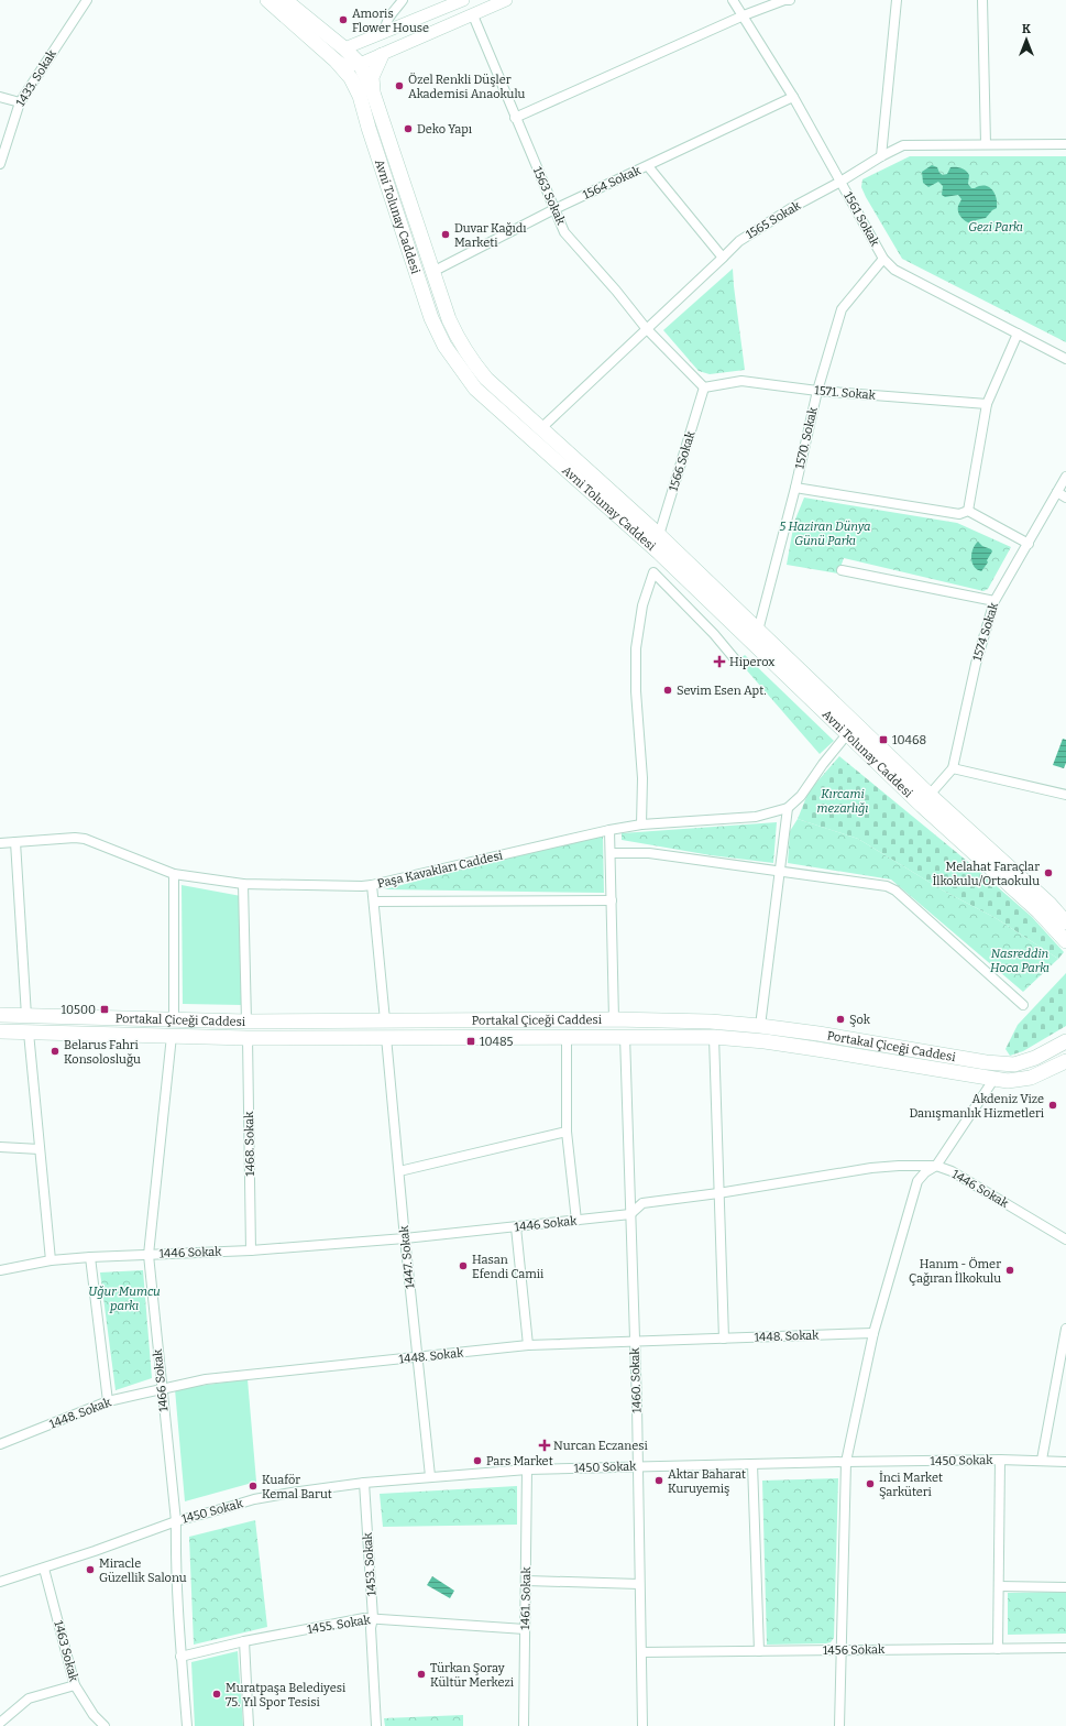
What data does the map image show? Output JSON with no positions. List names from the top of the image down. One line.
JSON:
{"streets":{"main road":["Avni Tolunay Caddesi","Portakal Çiceği Caddesi"],"street":["1433. Sokak","1564 Sokak","1563 Sokak","1561 Sokak","1565 Sokak","1571. Sokak","1570. Sokak","1566 Sokak","1574 Sokak","Paşa Kavakları Caddesi","1468. Sokak","1446 Sokak","1447. Sokak","1448. Sokak","1466 Sokak","1460. Sokak","1450 Sokak","1453. Sokak","1461. Sokak","1455. Sokak","1456 Sokak","1463 Sokak"]},"crossings":[["1564 Sokak","1563 Sokak"],["1564 Sokak","Avni Tolunay Caddesi"],["1564 Sokak","1561 Sokak"],["1563 Sokak","1565 Sokak"],["1563 Sokak","1571. Sokak"],["1563 Sokak","1566 Sokak"],["Avni Tolunay Caddesi","1565 Sokak"],["Avni Tolunay Caddesi","1570. Sokak"],["Avni Tolunay Caddesi","1566 Sokak"],["Avni Tolunay Caddesi","1574 Sokak"],["Avni Tolunay Caddesi","Paşa Kavakları Caddesi"],["1561 Sokak","1565 Sokak"],["1561 Sokak","1570. Sokak"],["1571. Sokak","1570. Sokak"],["1571. Sokak","1566 Sokak"],["Portakal Çiceği Caddesi","1468. Sokak"],["Portakal Çiceği Caddesi","1447. Sokak"],["Portakal Çiceği Caddesi","1466 Sokak"],["Portakal Çiceği Caddesi","1460. Sokak"],["1468. Sokak","1446 Sokak"],["1446 Sokak","1447. Sokak"],["1446 Sokak","1466 Sokak"],["1446 Sokak","1460. Sokak"],["1447. Sokak","1448. Sokak"],["1447. Sokak","1450 Sokak"],["1448. Sokak","1466 Sokak"],["1448. Sokak","1460. Sokak"],["1466 Sokak","1450 Sokak"],["1466 Sokak","1455. Sokak"],["1460. Sokak","1450 Sokak"],["1460. Sokak","1456 Sokak"],["1450 Sokak","1453. Sokak"],["1450 Sokak","1461. Sokak"],["1450 Sokak","1463 Sokak"],["1453. Sokak","1455. Sokak"],["1461. Sokak","1455. Sokak"]],"parks":["Gezi Parkı","5 Haziran Dünya Günü Parkı","Kırcami mezarlığı","Nasreddin Hoca Parkı","Uğur Mumcu parkı"],"places":{"other":["Amoris Flower House","Özel Renkli Düşler Akademisi Anaokulu","Deko Yapı","Duvar Kağıdı Marketi","Sevim Esen Apt.","Melahat Faraçlar İlkokulu/Ortaokulu","Şok","Belarus Fahri Konsolosluğu","Akdeniz Vize Danışmanlık Hizmetleri","Hasan Efendi Camii","Hanım - Ömer Çağıran İlkokulu","Pars Market","Aktar Baharat Kuruyemiş","İnci Market Şarküteri","Kuaför Kemal Barut","Miracle Güzellik Salonu","Türkan Şoray Kültür Merkezi","Muratpaşa Belediyesi 75. Yıl Spor Tesisi"],"health":["Hiperox","Nurcan Eczanesi"],"transit":["10468","10500","10485"]},"north":"top"}
